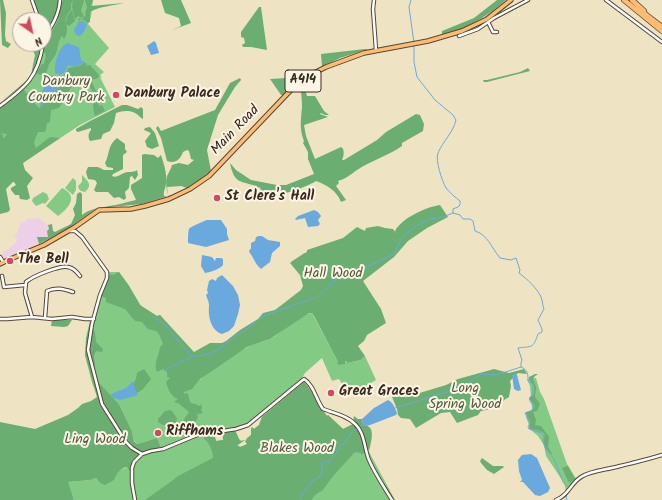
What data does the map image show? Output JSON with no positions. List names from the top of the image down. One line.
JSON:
{"streets":{"main road":["A414","Main Road"]},"crossings":[["A414","Main Road"]],"parks":["Danbury Country Park","Hall Wood","Long Spring Wood","Ling Wood","Blakes Wood"],"places":["Danbury Palace","St Clere's Hall","The Bell","Great Graces","Riffhams"],"north":"bottom right"}
